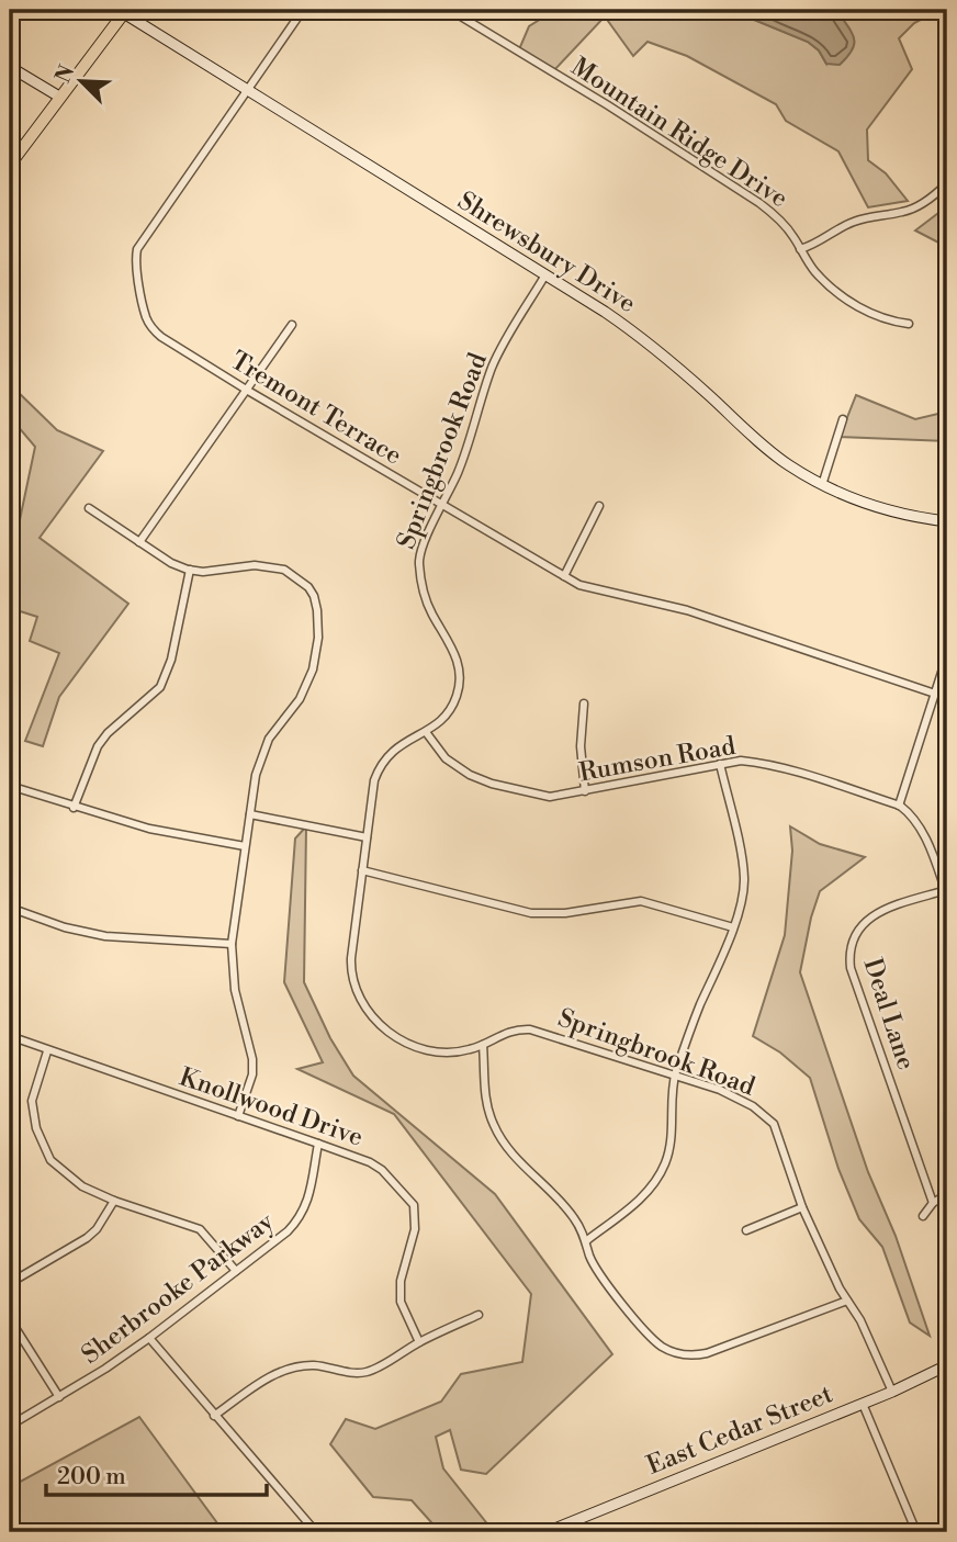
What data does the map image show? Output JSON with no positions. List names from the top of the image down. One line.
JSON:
{"streets":{"main road":["Shrewsbury Drive","East Cedar Street"],"street":["Mountain Ridge Drive","Tremont Terrace","Springbrook Road","Rumson Road","Deal Lane","Knollwood Drive","Sherbrooke Parkway"]},"crossings":[["Shrewsbury Drive","Tremont Terrace"],["Shrewsbury Drive","Springbrook Road"],["Tremont Terrace","Springbrook Road"],["Springbrook Road","Rumson Road"],["Springbrook Road","East Cedar Street"],["Knollwood Drive","Sherbrooke Parkway"]],"scale_bar":"200 m","north":"top left"}
